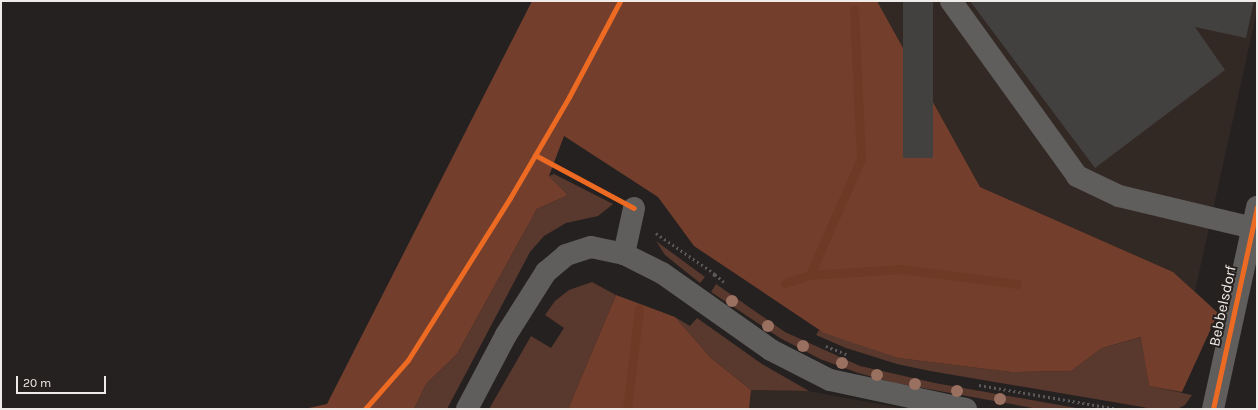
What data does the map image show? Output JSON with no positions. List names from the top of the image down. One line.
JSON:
{"streets":{"street":["Bebbelsdorf"]},"scale_bar":"20 m"}
